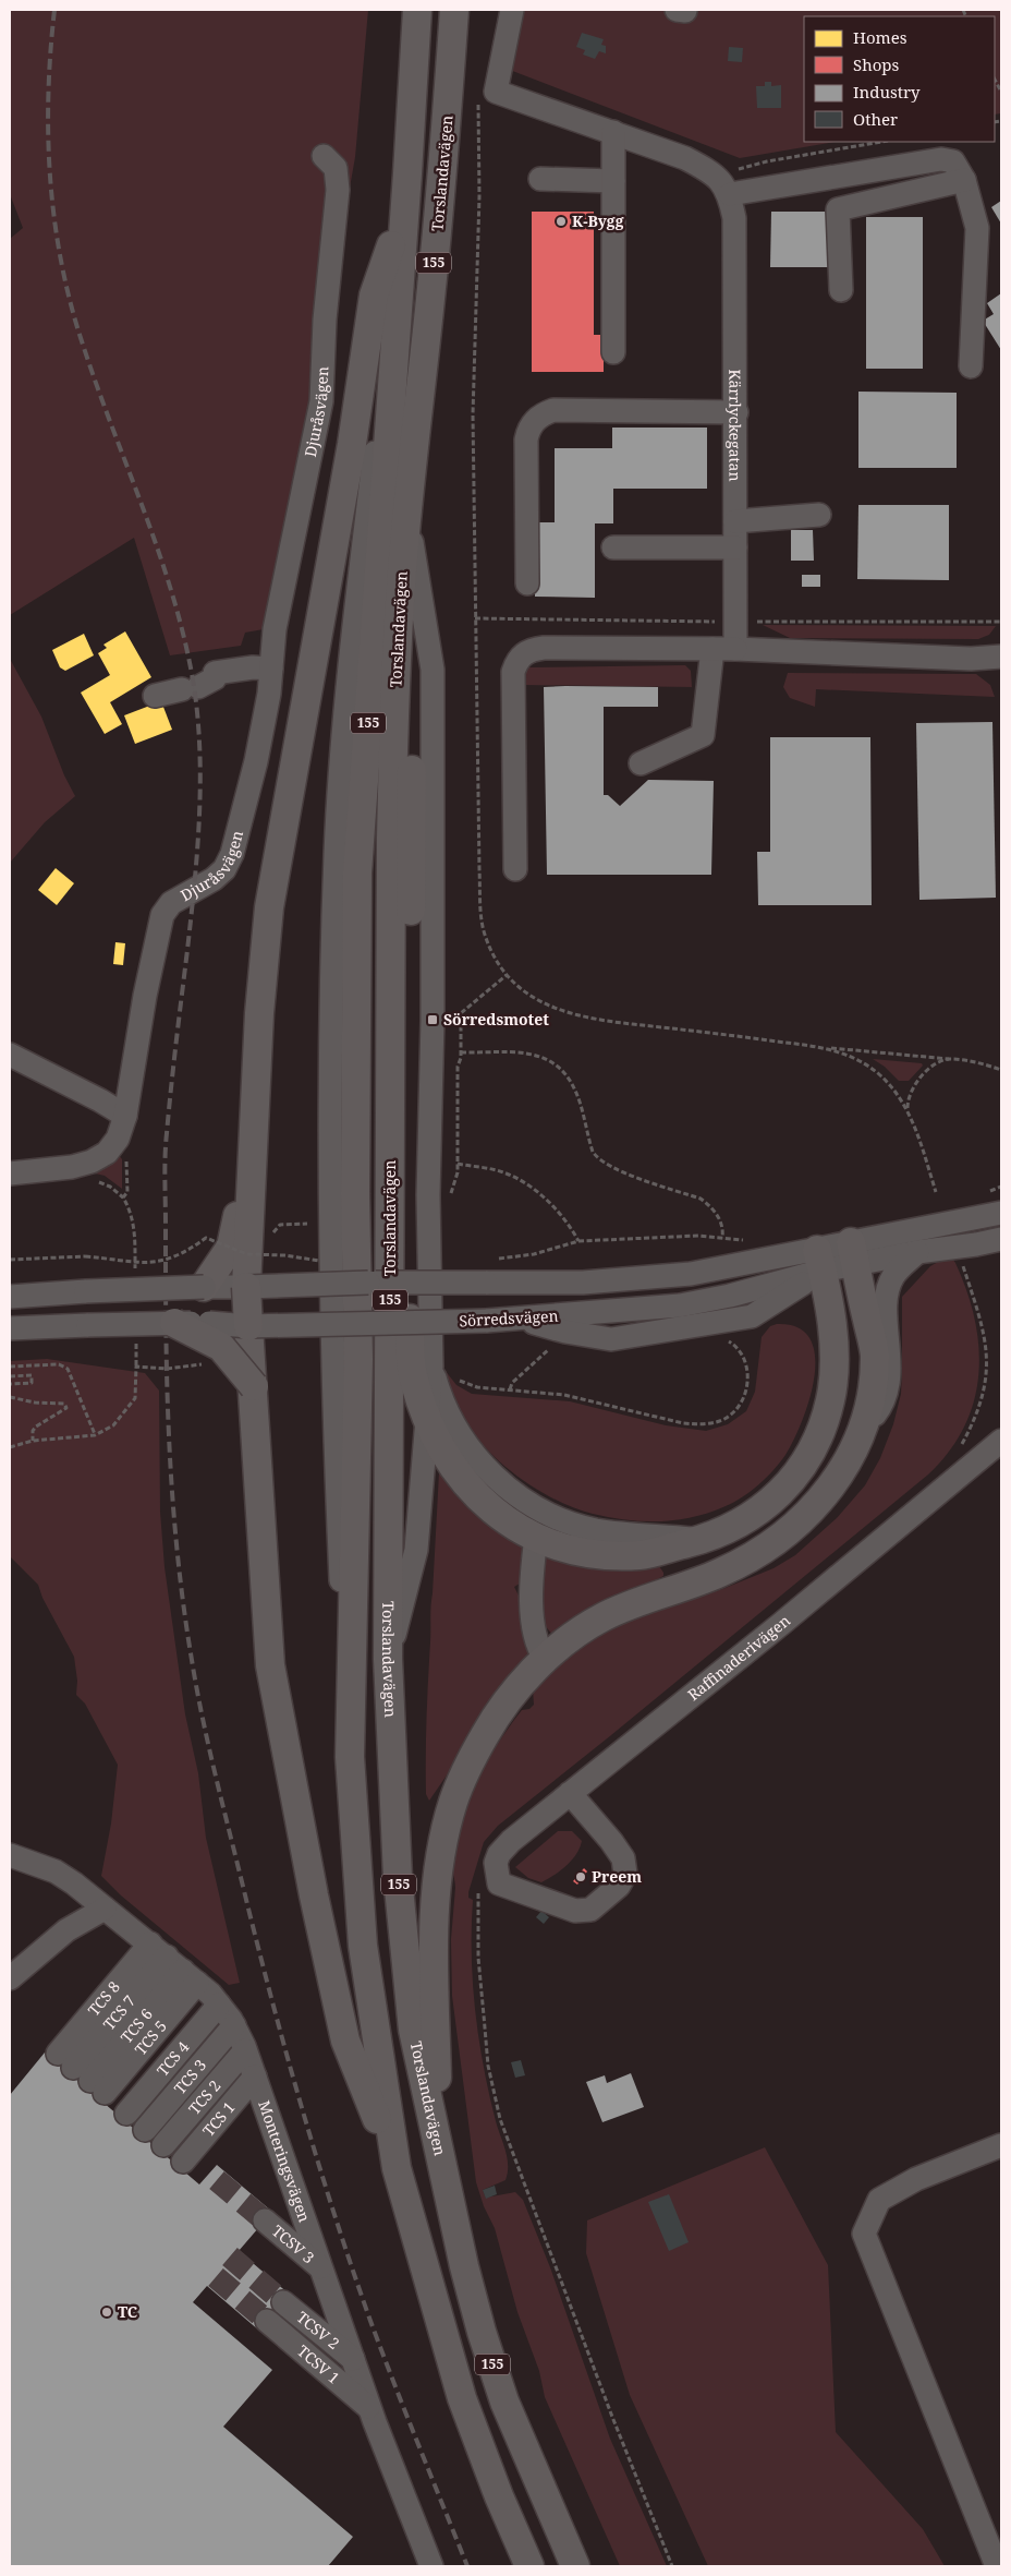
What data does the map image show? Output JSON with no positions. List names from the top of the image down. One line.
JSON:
{"streets":{"main road":["Torslandavägen","155"],"street":["Djuråsvägen","Kärrlyckegatan","Sörredsvägen","Raffinaderivägen","TCS 8","TCS 6","TCS 4","TCS 3","TCS 2","TCS 1","Monteringsvägen","TCSV 3","TCSV 2","TCSV 1"]},"crossings":[["TCS 8","TCS 6"],["TCS 8","Monteringsvägen"],["TCS 6","Monteringsvägen"],["TCS 4","Monteringsvägen"],["TCS 3","Monteringsvägen"],["TCS 2","Monteringsvägen"],["TCS 1","Monteringsvägen"],["Monteringsvägen","TCSV 3"],["Monteringsvägen","TCSV 2"],["Monteringsvägen","TCSV 1"]],"places":{"other":["K-Bygg","Preem","TC"],"transit":["Sörredsmotet"]},"legend":["Homes","Shops","Industry","Other"]}
